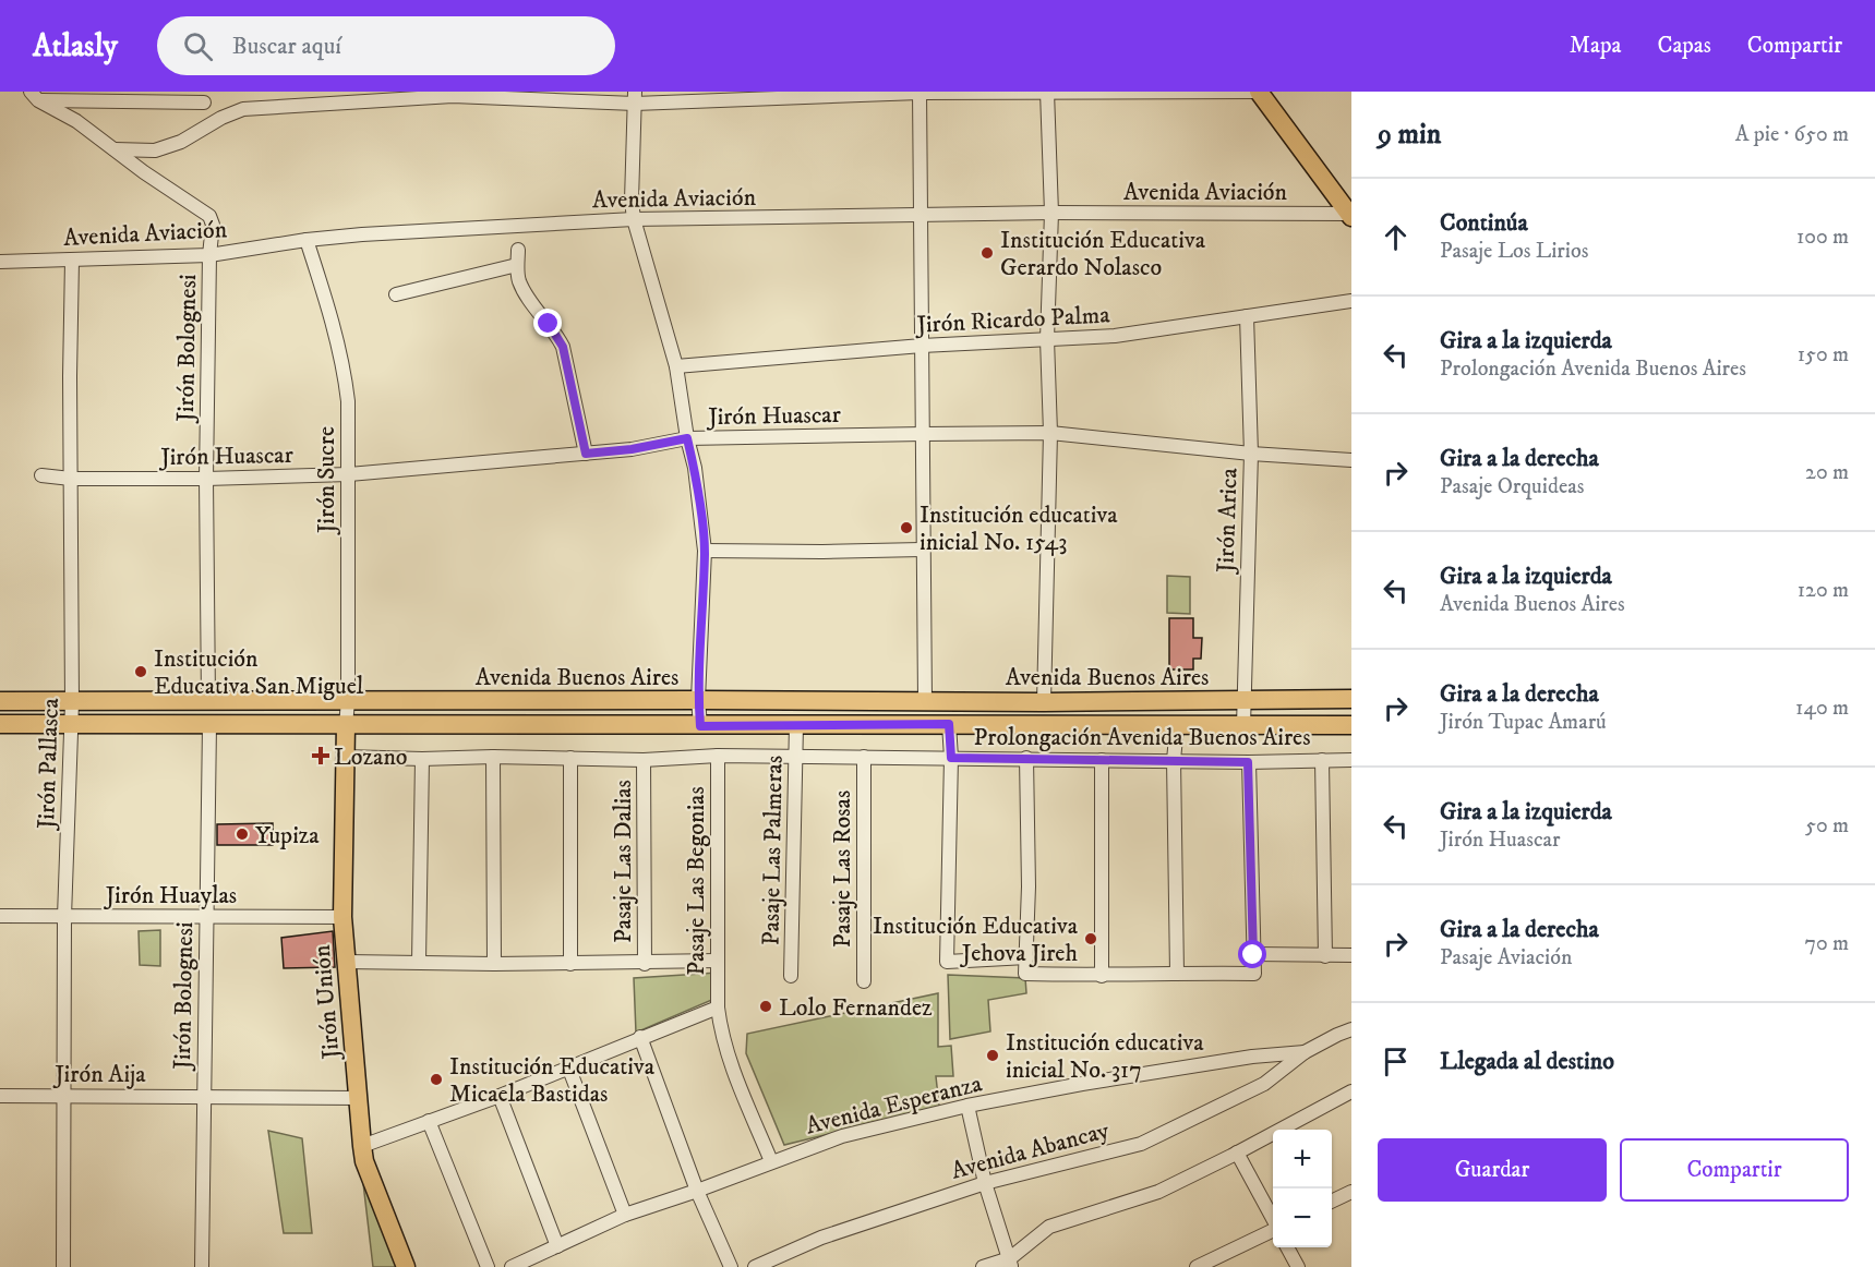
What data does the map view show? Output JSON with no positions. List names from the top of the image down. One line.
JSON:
{"streets":{"main road":["Avenida Buenos Aires","Jirón Unión"],"street":["Avenida Aviación","Jirón Ricardo Palma","Jirón Bolognesi","Jirón Huascar","Jirón Sucre","Jirón Arica","Prolongación Avenida Buenos Aires","Jirón Pallasca","Pasaje Las Palmeras","Pasaje Las Dalias","Pasaje Las Rosas","Pasaje Las Begonias","Jirón Huaylas","Jirón Aija","Avenida Esperanza","Avenida Abancay"]},"crossings":[["Avenida Aviación","Jirón Bolognesi"],["Avenida Aviación","Jirón Sucre"],["Avenida Aviación","Jirón Pallasca"],["Jirón Ricardo Palma","Jirón Arica"],["Jirón Bolognesi","Jirón Huascar"],["Jirón Bolognesi","Avenida Buenos Aires"],["Jirón Bolognesi","Jirón Huaylas"],["Jirón Bolognesi","Jirón Aija"],["Jirón Huascar","Jirón Sucre"],["Jirón Huascar","Jirón Arica"],["Jirón Huascar","Jirón Pallasca"],["Jirón Sucre","Avenida Buenos Aires"],["Jirón Sucre","Jirón Unión"],["Jirón Arica","Avenida Buenos Aires"],["Avenida Buenos Aires","Jirón Pallasca"],["Avenida Buenos Aires","Pasaje Las Palmeras"],["Avenida Buenos Aires","Jirón Unión"],["Prolongación Avenida Buenos Aires","Pasaje Las Palmeras"],["Prolongación Avenida Buenos Aires","Pasaje Las Dalias"],["Prolongación Avenida Buenos Aires","Pasaje Las Rosas"],["Prolongación Avenida Buenos Aires","Pasaje Las Begonias"],["Prolongación Avenida Buenos Aires","Jirón Unión"],["Jirón Pallasca","Jirón Huaylas"],["Jirón Pallasca","Jirón Aija"],["Pasaje Las Begonias","Avenida Esperanza"],["Jirón Huaylas","Jirón Unión"],["Jirón Unión","Jirón Aija"],["Avenida Esperanza","Avenida Abancay"]],"places":{"other":["Institución Educativa Gerardo Nolasco","Institución educativa inicial No. 1543","Institución Educativa San Miguel","Yupiza","Institución Educativa Jehova Jireh","Lolo Fernandez","Institución educativa inicial No. 317","Institución Educativa Micaela Bastidas"],"health":["Lozano"]},"page":{"header":"Atlasly","search":"Buscar aquí","nav":["Mapa","Capas","Compartir"],"heading":["9 min","A pie · 650 m"],"list":[["Continúa","Pasaje Los Lirios","100 m"],["Gira a la izquierda","Prolongación Avenida Buenos Aires","150 m"],["Gira a la derecha","Pasaje Orquideas","20 m"],["Gira a la izquierda","Avenida Buenos Aires","120 m"],["Gira a la derecha","Jirón Tupac Amarú","140 m"],["Gira a la izquierda","Jirón Huascar","50 m"],["Gira a la derecha","Pasaje Aviación","70 m"],"Llegada al destino"],"buttons":["Guardar","Compartir"],"map_buttons":["+","−"]}}
